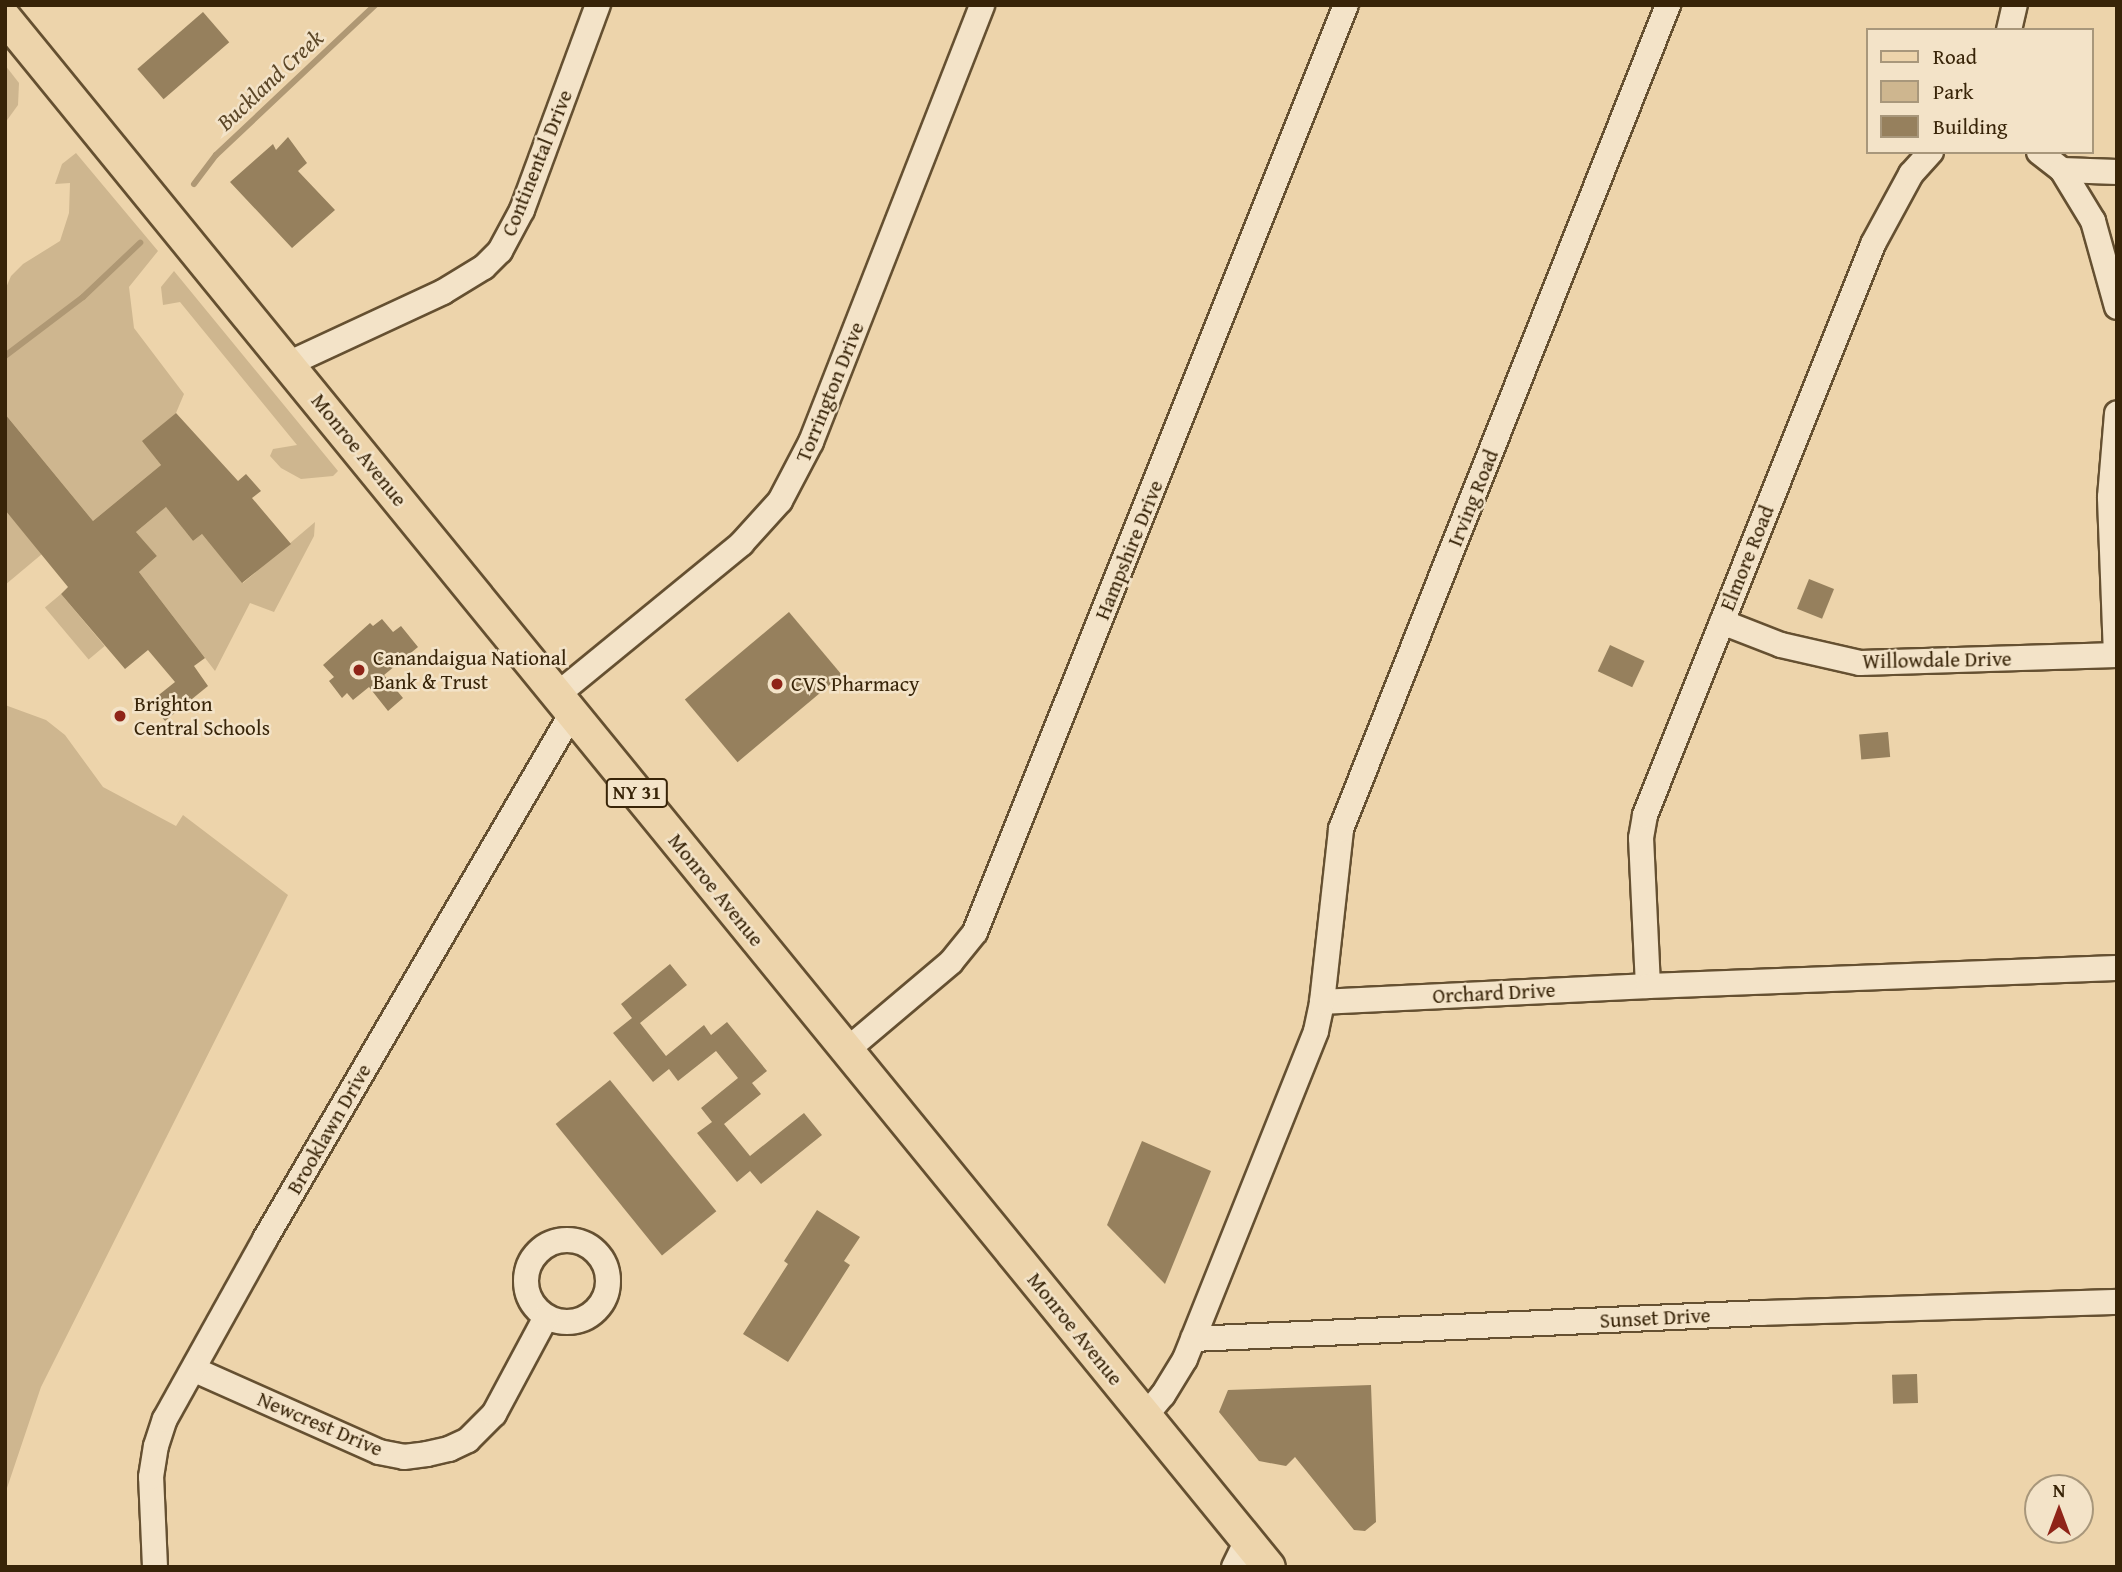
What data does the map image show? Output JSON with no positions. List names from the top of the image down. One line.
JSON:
{"streets":{"main road":["Monroe Avenue","NY 31"],"street":["Continental Drive","Torrington Drive","Irving Road","Hampshire Drive","Elmore Road","Willowdale Drive","Orchard Drive","Brooklawn Drive","Sunset Drive","Newcrest Drive"]},"crossings":[["Continental Drive","Monroe Avenue"],["Torrington Drive","Monroe Avenue"],["Torrington Drive","Brooklawn Drive"],["Monroe Avenue","Hampshire Drive"],["Monroe Avenue","Brooklawn Drive"],["Irving Road","Orchard Drive"],["Elmore Road","Willowdale Drive"],["Elmore Road","Orchard Drive"],["Brooklawn Drive","Newcrest Drive"]],"water":["Buckland Creek"],"places":["Canandaigua National Bank & Trust","CVS Pharmacy","Brighton Central Schools"],"legend":["Road","Park","Building"],"north":"top"}
